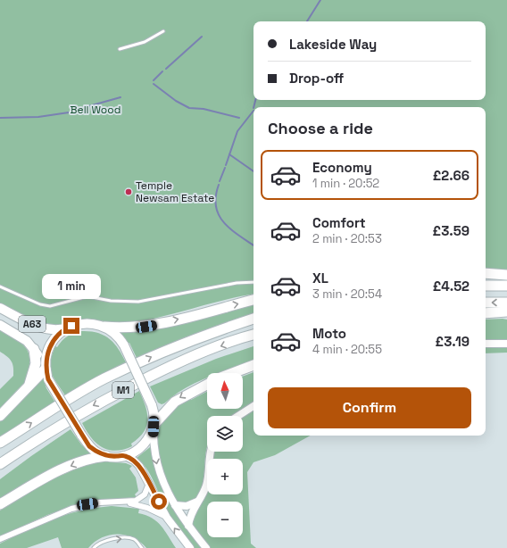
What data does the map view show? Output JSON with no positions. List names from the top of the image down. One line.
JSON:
{"streets":{"highway":["A63","M1"]},"parks":["Bell Wood"],"places":["Temple Newsam Estate"],"north":"top","page":{"banner":["Lakeside Way","Drop-off"],"heading":"Choose a ride","list":[{"name":"Economy","note":"1 min · 20:52","value":"£2.66"},{"name":"Comfort","note":"2 min · 20:53","value":"£3.59"},{"name":"XL","note":"3 min · 20:54","value":"£4.52"},{"name":"Moto","note":"4 min · 20:55","value":"£3.19"}],"bubble":"1 min","map_buttons":["+","−"],"buttons":"Confirm"}}
